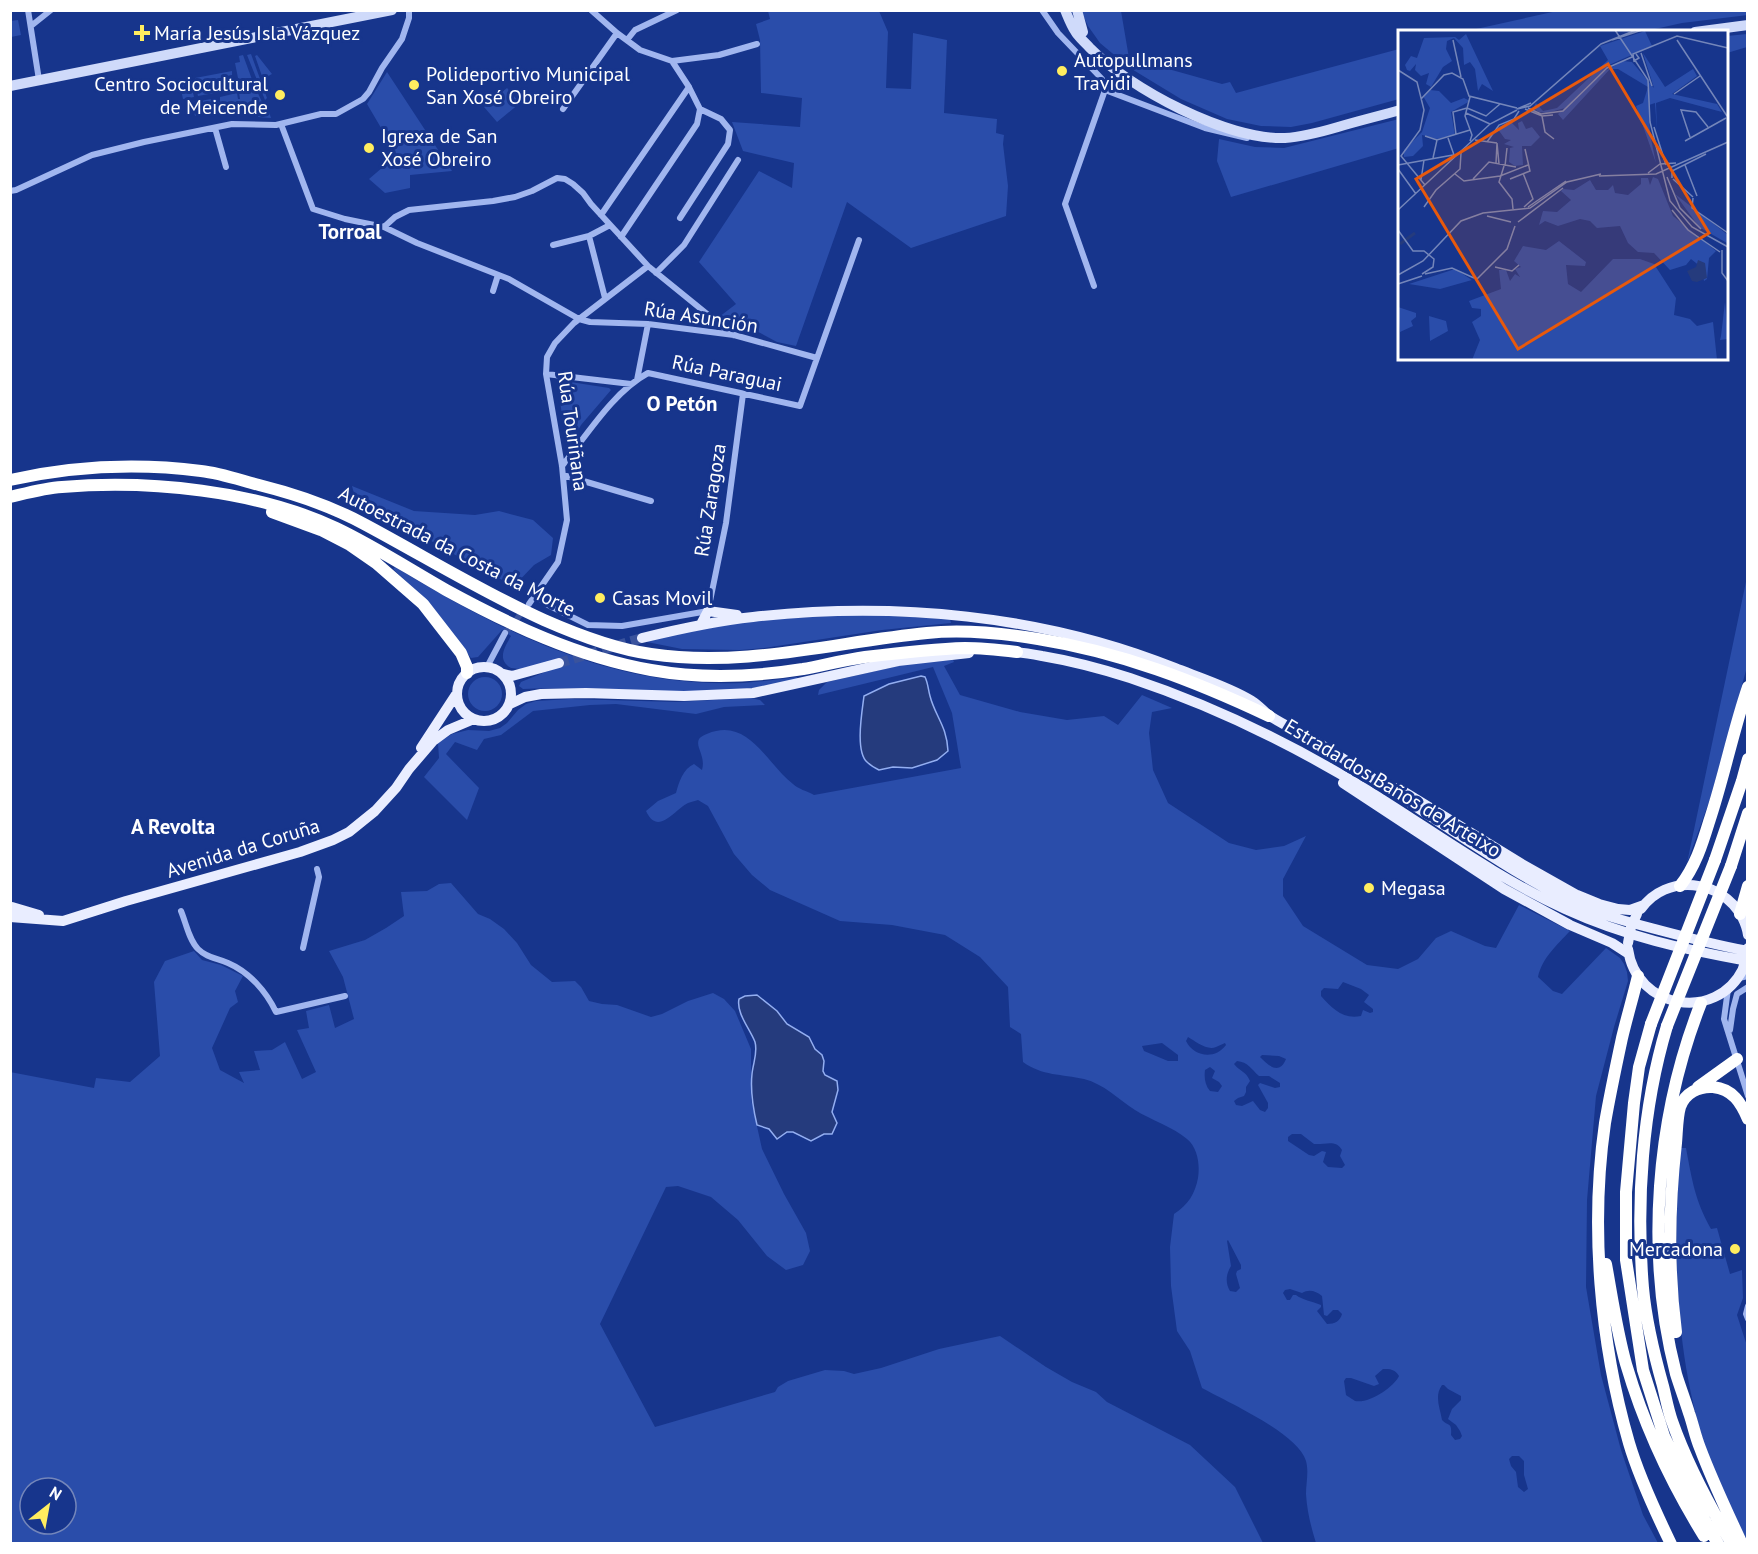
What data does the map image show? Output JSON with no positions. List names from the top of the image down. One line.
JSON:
{"streets":{"highway":["Autoestrada da Costa da Morte"],"main road":["Estrada dos Baños de Arteixo","Avenida da Coruña"],"street":["Rúa Asunción","Rúa Paraguai","Rúa Touriñana","Rúa Zaragoza"]},"crossings":[["Rúa Asunción","Rúa Paraguai"],["Rúa Asunción","Rúa Touriñana"],["Rúa Paraguai","Rúa Touriñana"],["Rúa Paraguai","Rúa Zaragoza"],["Autoestrada da Costa da Morte","Estrada dos Baños de Arteixo"]],"districts":["Torroal","O Petón","A Revolta"],"places":{"health":["María Jesús Isla Vázquez"],"other":["Autopullmans Travidi","Polideportivo Municipal San Xosé Obreiro","Centro Sociocultural de Meicende","Igrexa de San Xosé Obreiro","Casas Movil","Megasa","Mercadona"]},"north":"top right"}
